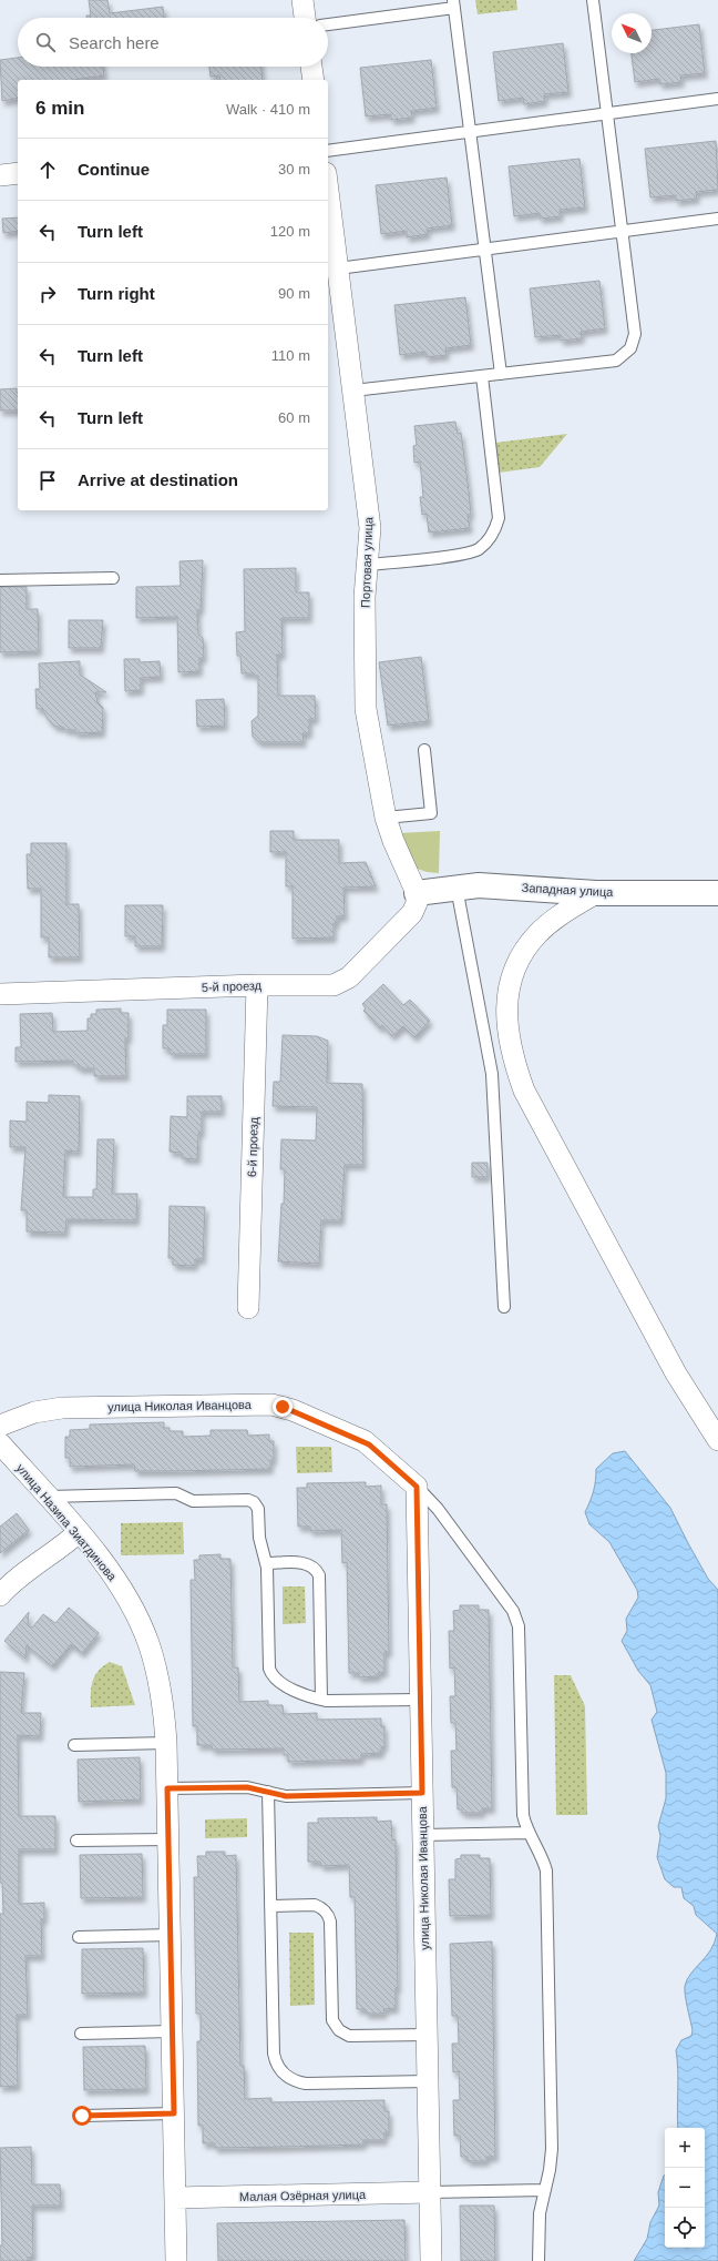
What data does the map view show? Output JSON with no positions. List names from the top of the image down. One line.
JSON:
{"streets":{"street":["Портовая улица","Западная улица","5-й проезд","6-й проезд","улица Николая Иванцова","улица Назипа Зиатдинова","Малая Озёрная улица"]},"crossings":[["Портовая улица","Западная улица"],["Портовая улица","5-й проезд"],["Западная улица","5-й проезд"],["5-й проезд","6-й проезд"],["улица Николая Иванцова","Малая Озёрная улица"],["улица Назипа Зиатдинова","Малая Озёрная улица"]],"north":"top left","page":{"search":"Search here","heading":["6 min","Walk · 410 m"],"list":[["Continue","30 m"],["Turn left","120 m"],["Turn right","90 m"],["Turn left","110 m"],["Turn left","60 m"],"Arrive at destination"],"map_buttons":["+","−"]}}
